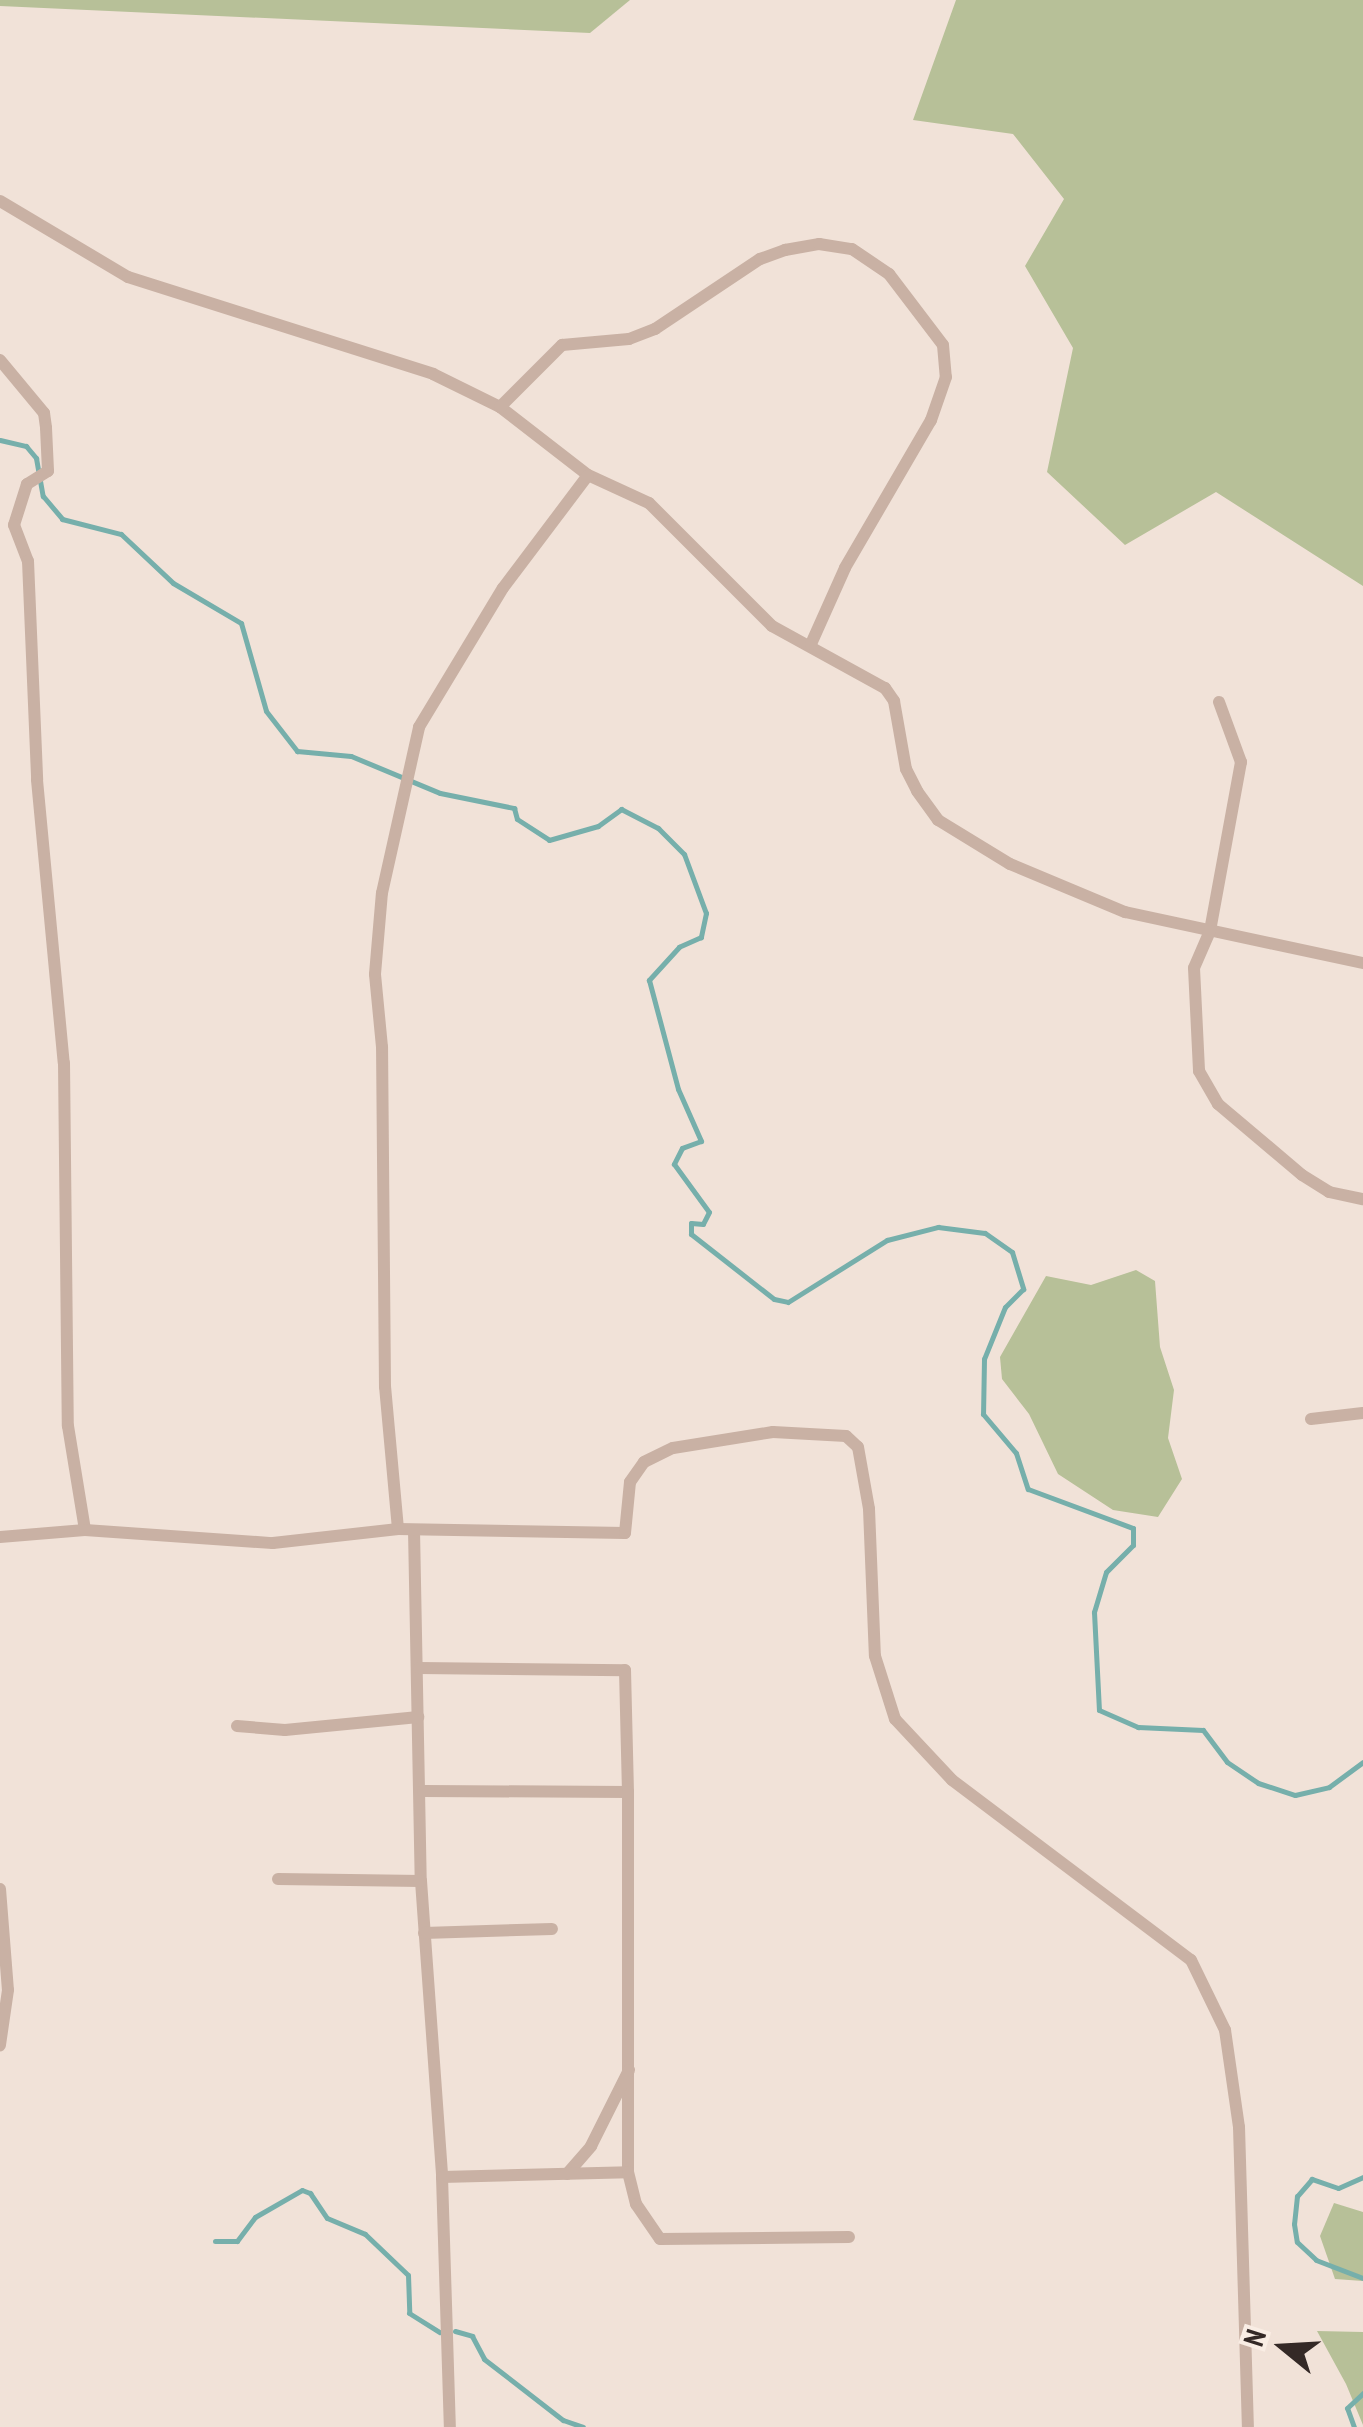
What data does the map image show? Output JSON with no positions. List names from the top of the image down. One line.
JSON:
{"north":"left"}
